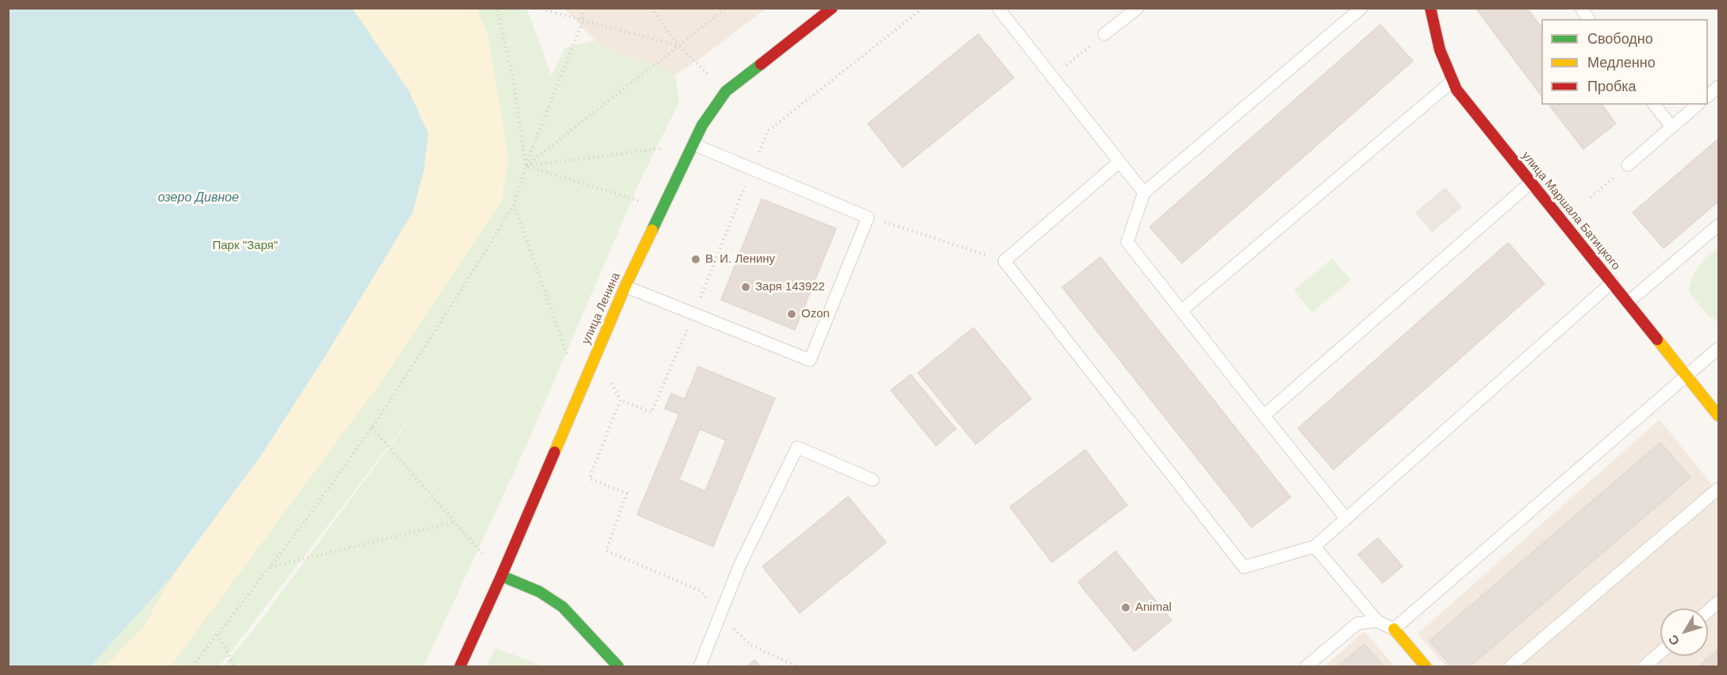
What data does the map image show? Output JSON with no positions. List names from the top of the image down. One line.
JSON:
{"streets":{"street":["улица Маршала Батицкого","улица Ленина"]},"water":["озеро Дивное"],"parks":["Парк \"Заря\""],"places":["В. И. Ленину","Заря 143922","Ozon","Animal"],"legend":["Свободно","Медленно","Пробка"],"north":"bottom left"}
